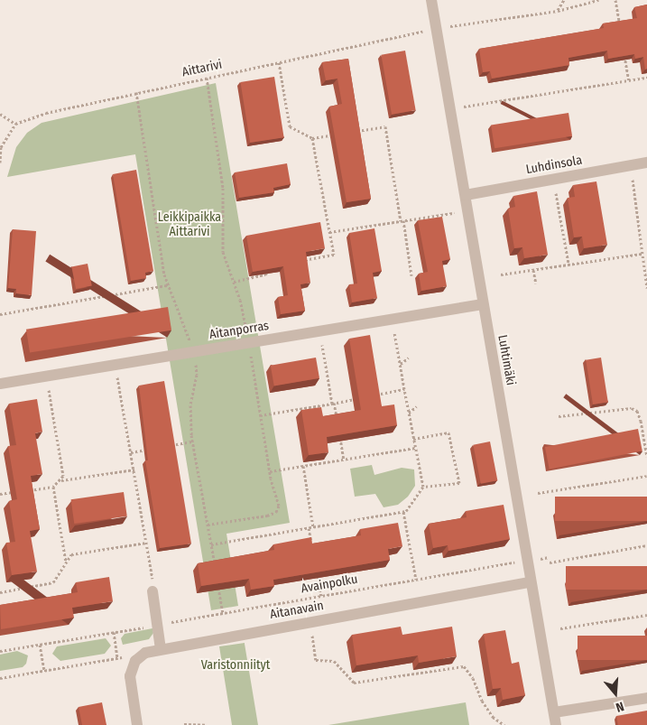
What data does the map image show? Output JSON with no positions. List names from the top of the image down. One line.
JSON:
{"streets":{"street":["Luhdinsola","Aitanporras","Luhtimäki","Aitanavain"],"path":["Aittarivi","Avainpolku"]},"crossings":[["Aittarivi","Luhtimäki"],["Luhdinsola","Luhtimäki"],["Aitanporras","Luhtimäki"],["Luhtimäki","Avainpolku"],["Luhtimäki","Aitanavain"]],"parks":["Leikkipaikka Aittarivi","Varistonniityt"],"north":"bottom"}
